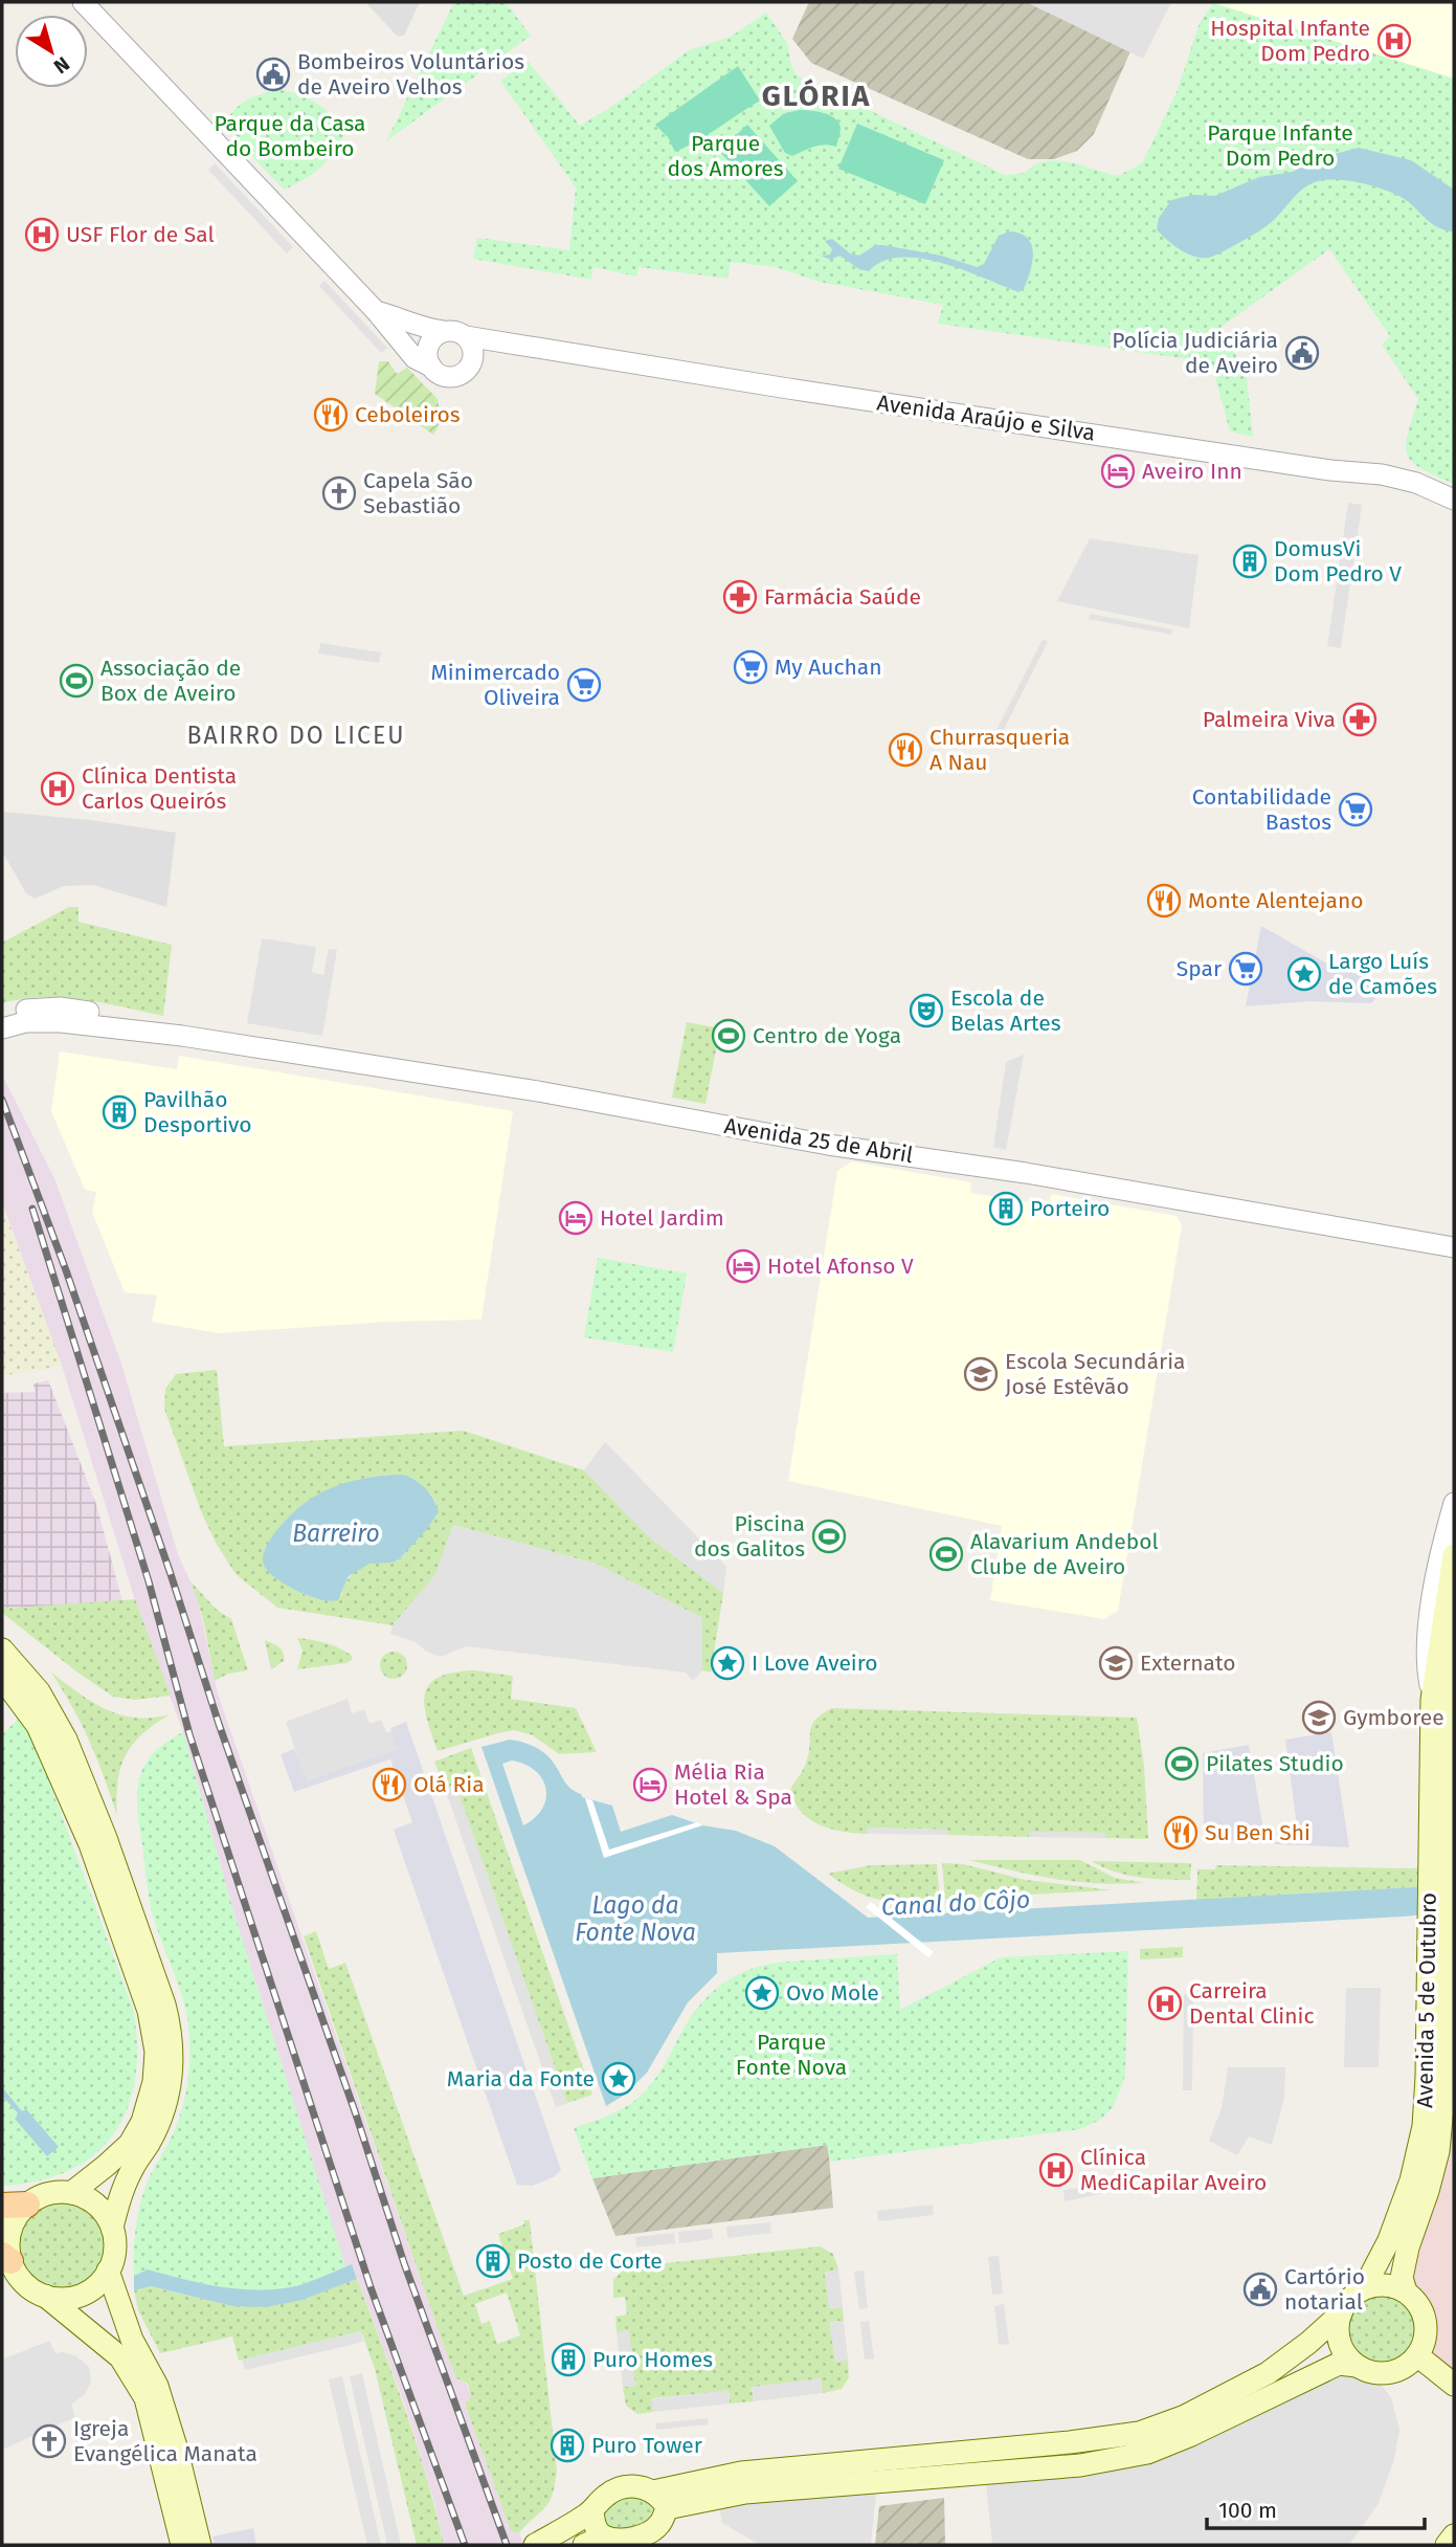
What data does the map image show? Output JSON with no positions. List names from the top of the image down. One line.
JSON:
{"streets":{"main road":["Avenida 5 de Outubro"],"street":["Avenida Araújo e Silva","Avenida 25 de Abril"]},"districts":["GLÓRIA","BAIRRO DO LICEU"],"water":["Barreiro","Canal do Côjo","Lago da Fonte Nova"],"parks":["Parque da Casa do Bombeiro","Parque Infante Dom Pedro","Parque dos Amores","Parque Fonte Nova"],"places":{"hospital":["Hospital Infante Dom Pedro","USF Flor de Sal","Clínica Dentista Carlos Queirós","Carreira Dental Clinic","Clínica MediCapilar Aveiro"],"public building":["Bombeiros Voluntários de Aveiro Velhos","Polícia Judiciária de Aveiro","Cartório notarial"],"restaurant":["Ceboleiros","Churrasqueria A Nau","Monte Alentejano","Olá Ria","Su Ben Shi"],"hotel":["Aveiro Inn","Hotel Jardim","Hotel Afonso V","Mélia Ria Hotel & Spa"],"church":["Capela São Sebastião","Igreja Evangélica Manata"],"building":["DomusVi Dom Pedro V","Pavilhão Desportivo","Porteiro","Posto de Corte","Puro Homes","Puro Tower"],"pharmacy":["Farmácia Saúde","Palmeira Viva"],"supermarket":["My Auchan","Minimercado Oliveira","Contabilidade Bastos","Spar"],"sports":["Associação de Box de Aveiro","Centro de Yoga","Piscina dos Galitos","Alavarium Andebol Clube de Aveiro","Pilates Studio"],"place":["Largo Luís de Camões","I Love Aveiro","Ovo Mole","Maria da Fonte"],"theatre":["Escola de Belas Artes"],"school or university":["Escola Secundária José Estêvão","Externato","Gymboree"]},"scale_bar":"100 m","north":"bottom right"}
